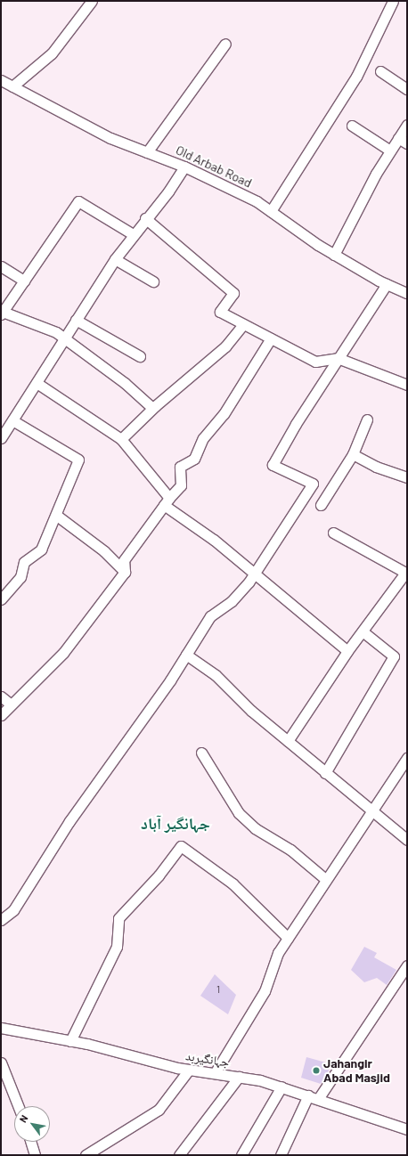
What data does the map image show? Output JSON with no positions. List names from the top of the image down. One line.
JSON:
{"streets":{"street":["Old Arbab Road","جہانگیربد"]},"districts":["جہانگیر آباد"],"places":["Jahangir Abad Masjid"],"house_numbers":["1"],"north":"top left"}
